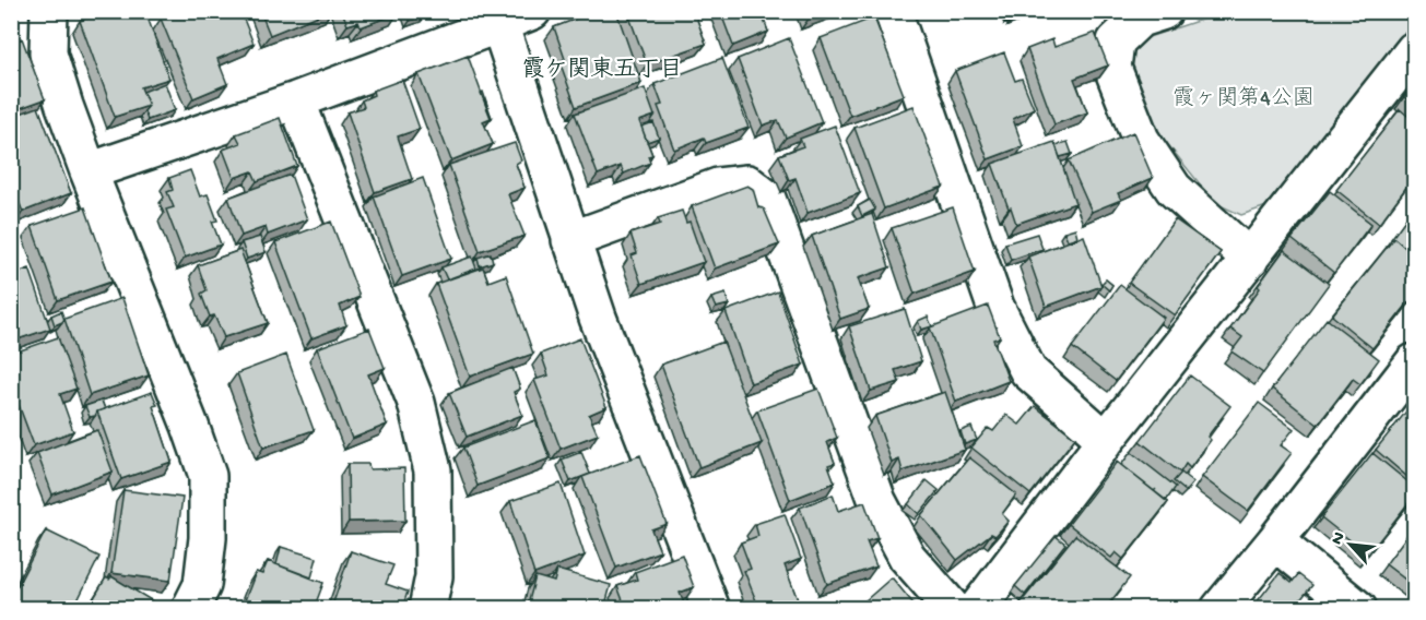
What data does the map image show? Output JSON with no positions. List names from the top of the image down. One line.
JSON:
{"districts":["霞ケ関東五丁目"],"parks":["霞ヶ関第4公園"],"north":"top left"}
